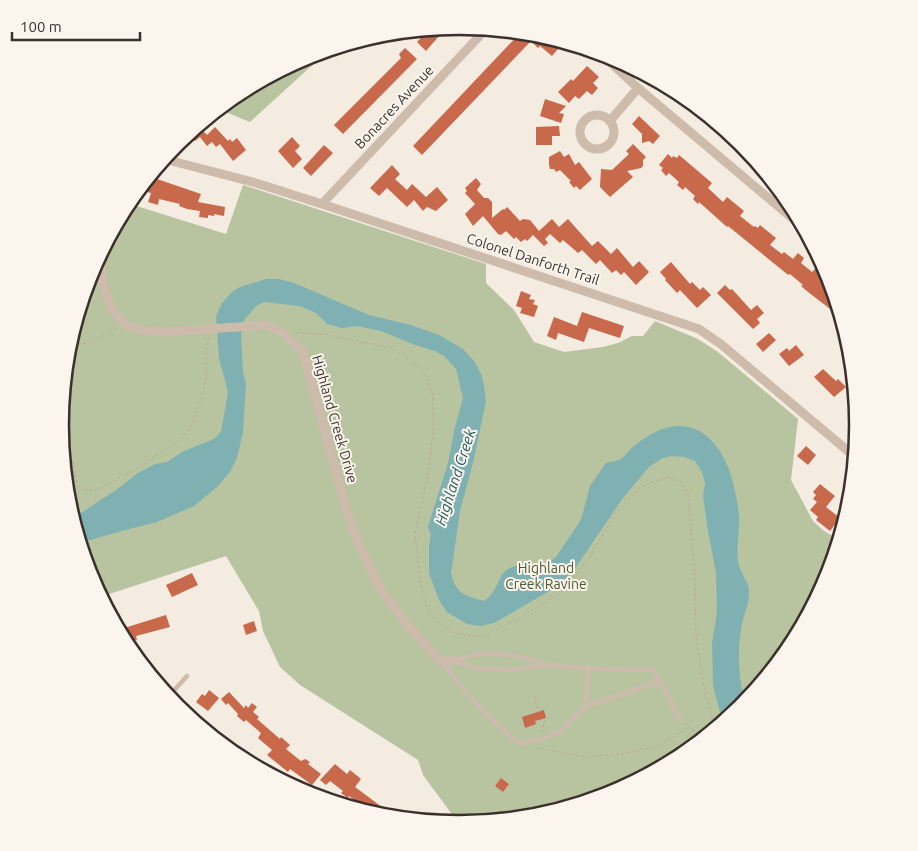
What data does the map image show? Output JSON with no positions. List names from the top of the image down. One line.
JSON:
{"streets":{"street":["Bonacres Avenue","Colonel Danforth Trail","Highland Creek Drive"]},"crossings":[["Bonacres Avenue","Colonel Danforth Trail"]],"water":["Highland Creek"],"parks":["Highland Creek Ravine"],"scale_bar":"100 m"}
